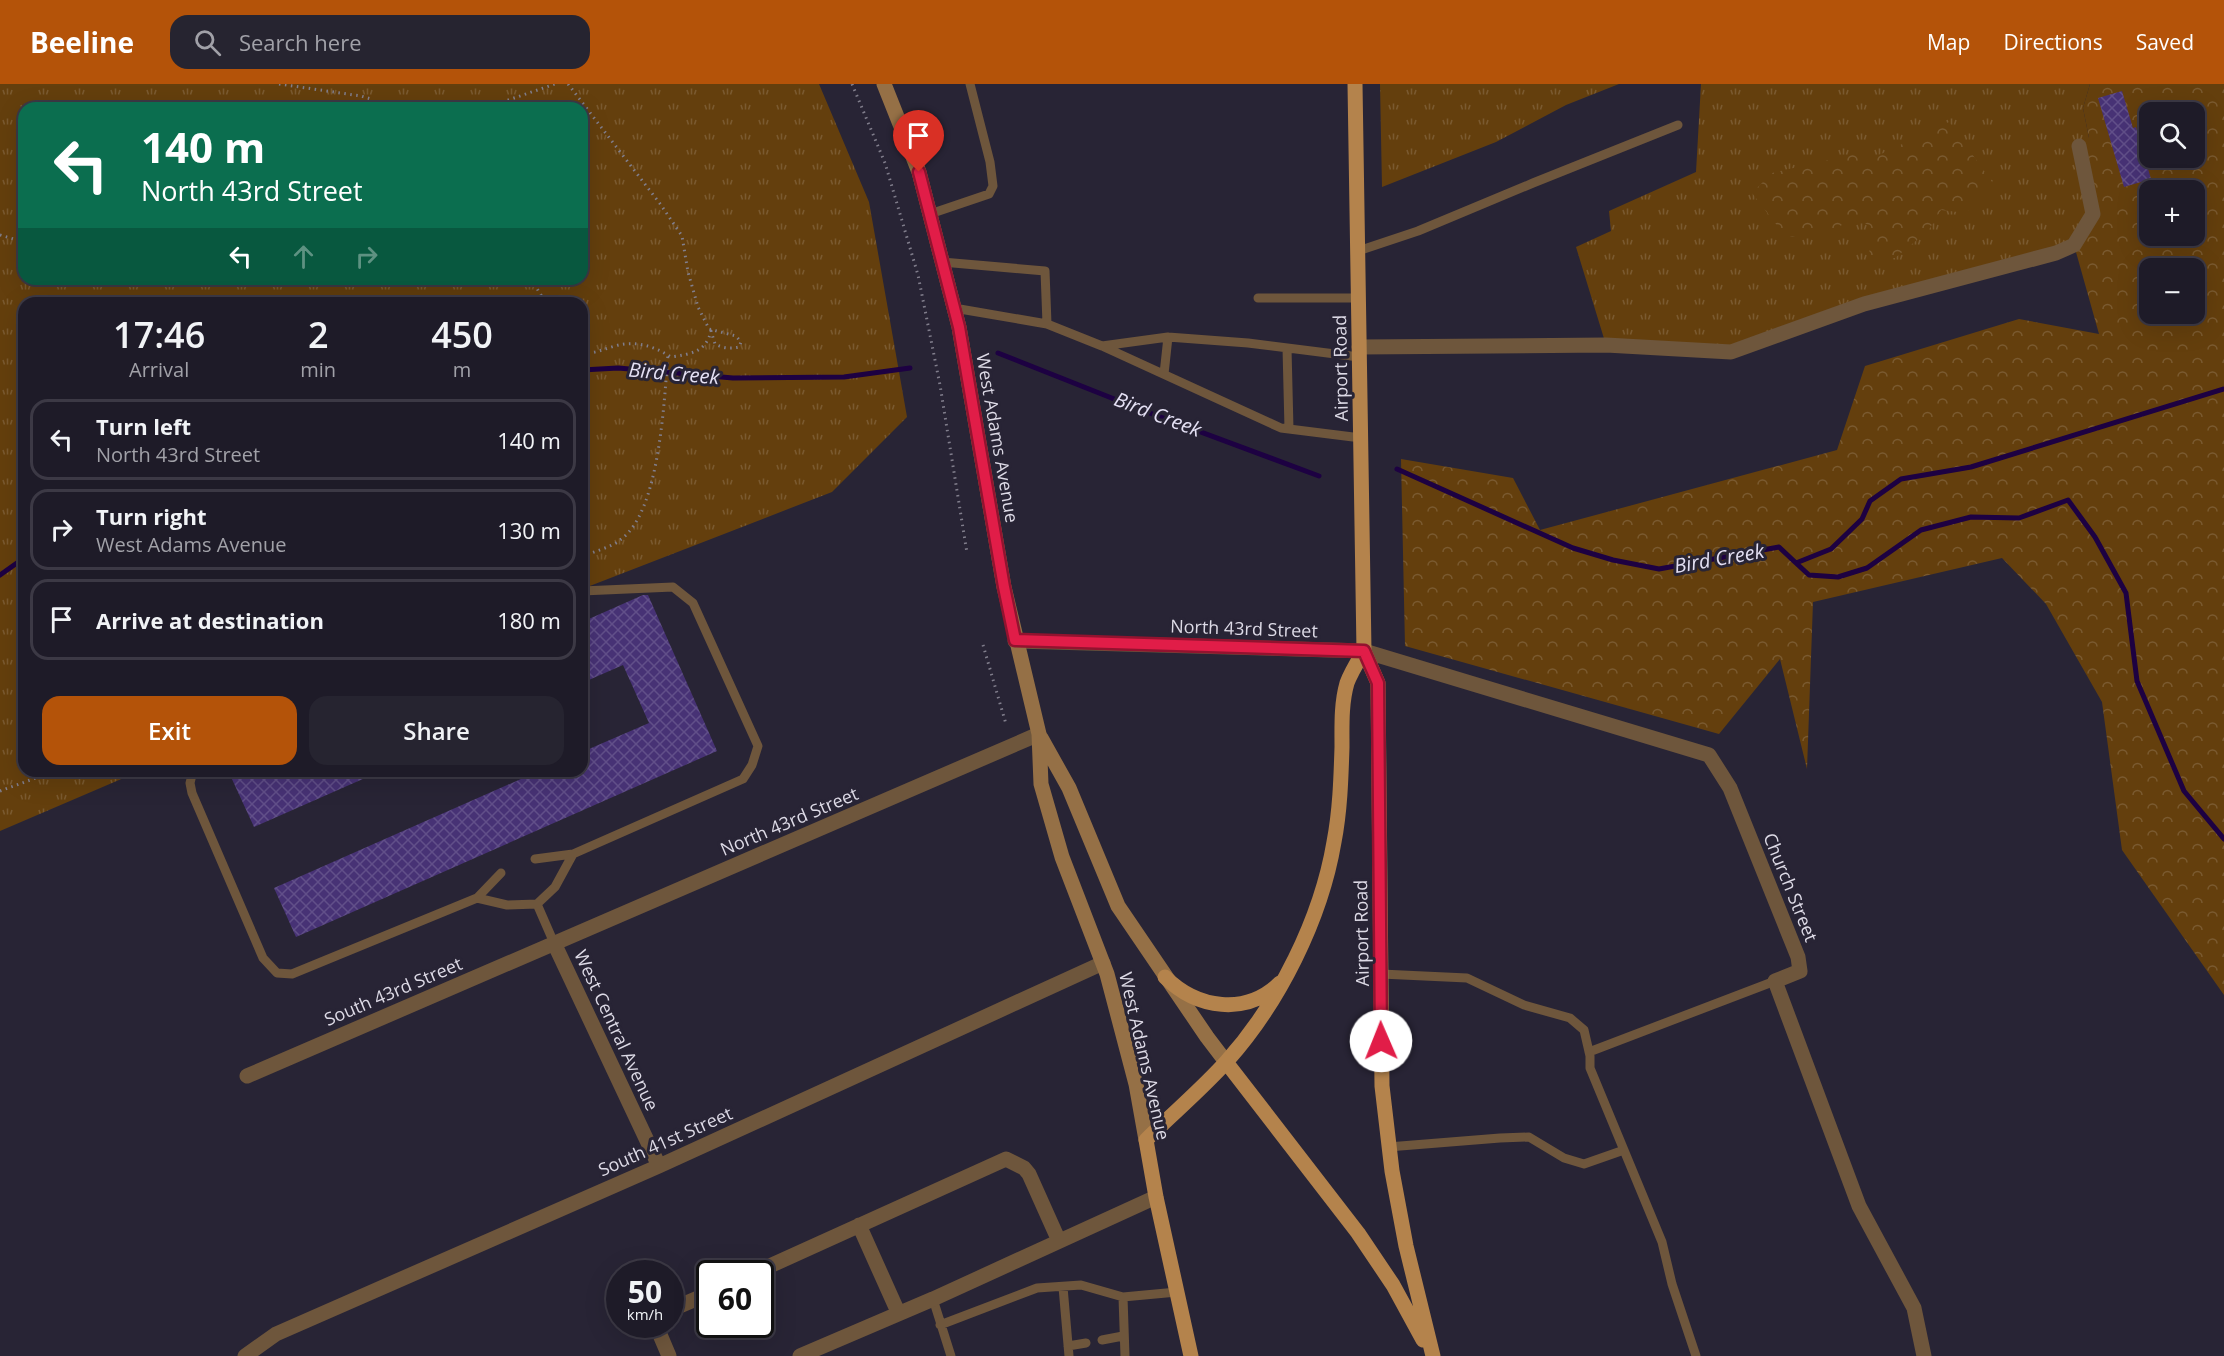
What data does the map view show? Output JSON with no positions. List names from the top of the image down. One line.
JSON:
{"streets":{"main road":["Airport Road","West Adams Avenue"],"street":["North 43rd Street","Church Street","South 43rd Street","West Central Avenue","South 41st Street"]},"crossings":[["Airport Road","West Adams Avenue"],["Airport Road","North 43rd Street"],["Airport Road","Church Street"],["West Adams Avenue","North 43rd Street"],["West Adams Avenue","South 41st Street"],["North 43rd Street","Church Street"],["North 43rd Street","South 43rd Street"],["North 43rd Street","West Central Avenue"],["South 43rd Street","West Central Avenue"],["West Central Avenue","South 41st Street"]],"water":["Bird Creek"],"page":{"header":"Beeline","search":"Search here","nav":["Map","Directions","Saved"],"map_buttons":["+","−"],"turn":["140 m","North 43rd Street"],"eta":["17:46","Arrival","2","min","450","m"],"list":[{"name":"Turn left","note":"North 43rd Street","value":"140 m"},{"name":"Turn right","note":"West Adams Avenue","value":"130 m"},{"name":"Arrive at destination","value":"180 m"}],"buttons":["Exit","Share"],"speed":"50 km/h","limit":"60"}}
